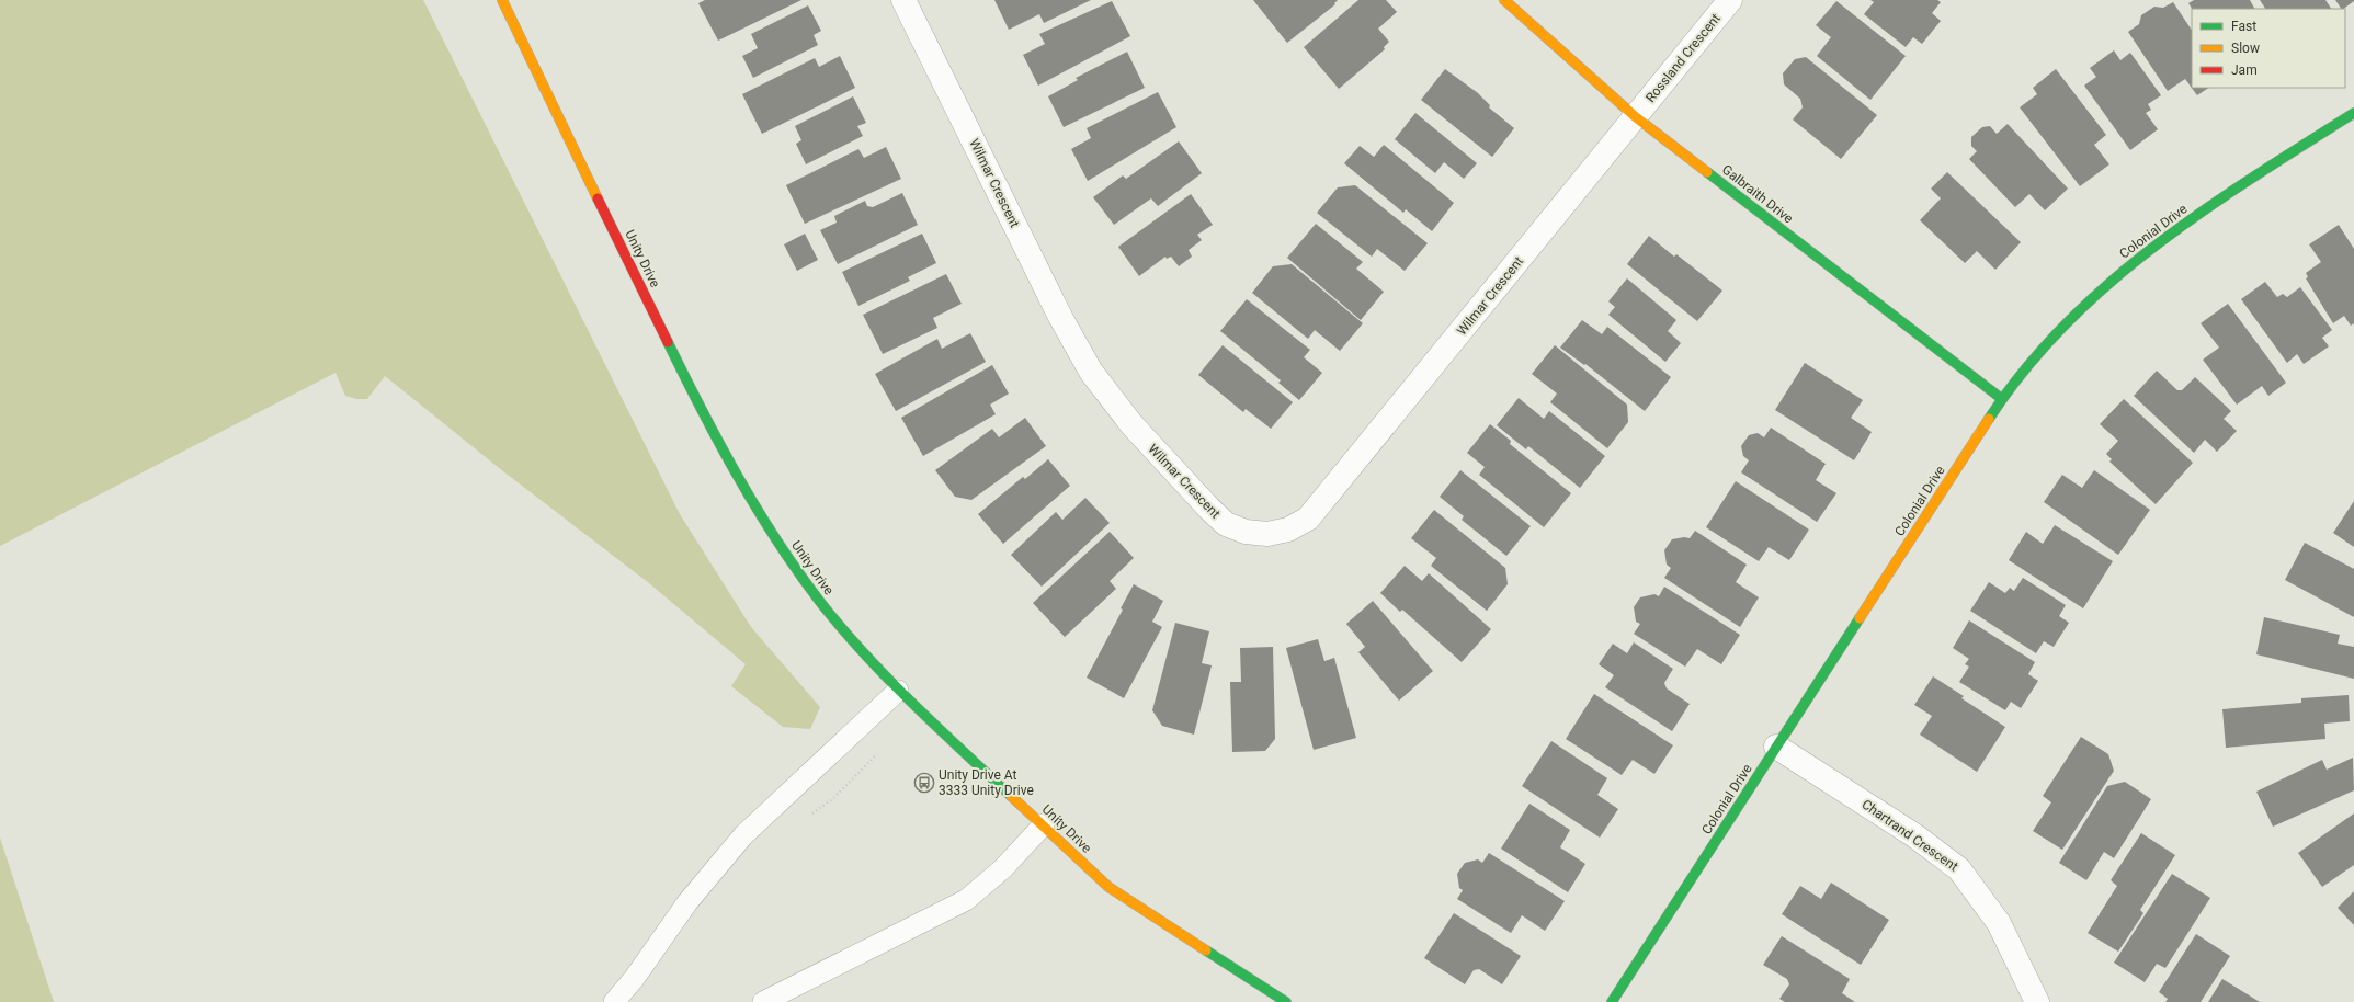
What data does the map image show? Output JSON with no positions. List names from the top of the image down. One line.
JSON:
{"streets":{"street":["Rossland Crescent","Wilmar Crescent","Galbraith Drive","Colonial Drive","Unity Drive","Chartrand Crescent"]},"crossings":[["Rossland Crescent","Wilmar Crescent"],["Rossland Crescent","Galbraith Drive"],["Wilmar Crescent","Galbraith Drive"],["Galbraith Drive","Colonial Drive"],["Colonial Drive","Chartrand Crescent"]],"places":{"bus stop":["Unity Drive At 3333 Unity Drive"]},"legend":["Fast","Slow","Jam"]}
